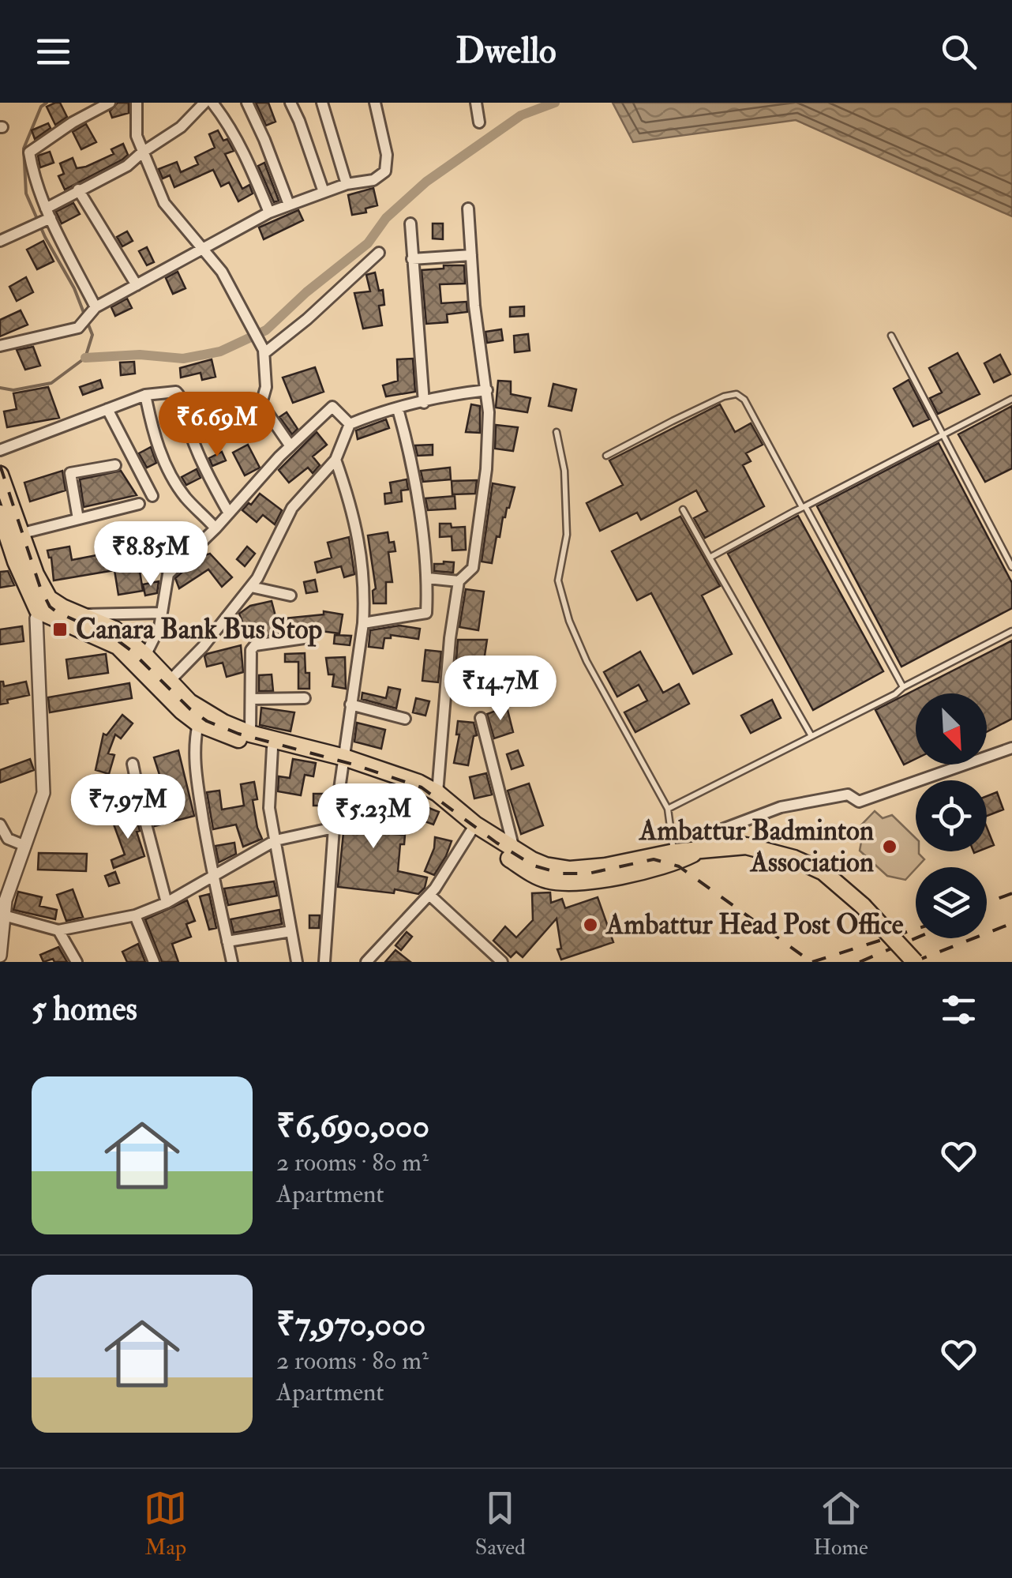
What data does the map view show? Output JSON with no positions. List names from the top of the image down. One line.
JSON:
{"places":{"transit":["Canara Bank Bus Stop"],"other":["Ambattur Badminton Association","Ambattur Head Post Office"]},"north":"bottom right","page":{"header":"Dwello","price":["₹6.69M","₹8.85M","₹14.7M","₹7.97M","₹5.23M"],"heading":"5 homes","list":[{"name":"₹6,690,000","note":"2 rooms · 80 m² · Apartment"},{"name":"₹7,970,000","note":"2 rooms · 80 m² · Apartment"}],"tabs":["Map","Saved","Home"]}}
